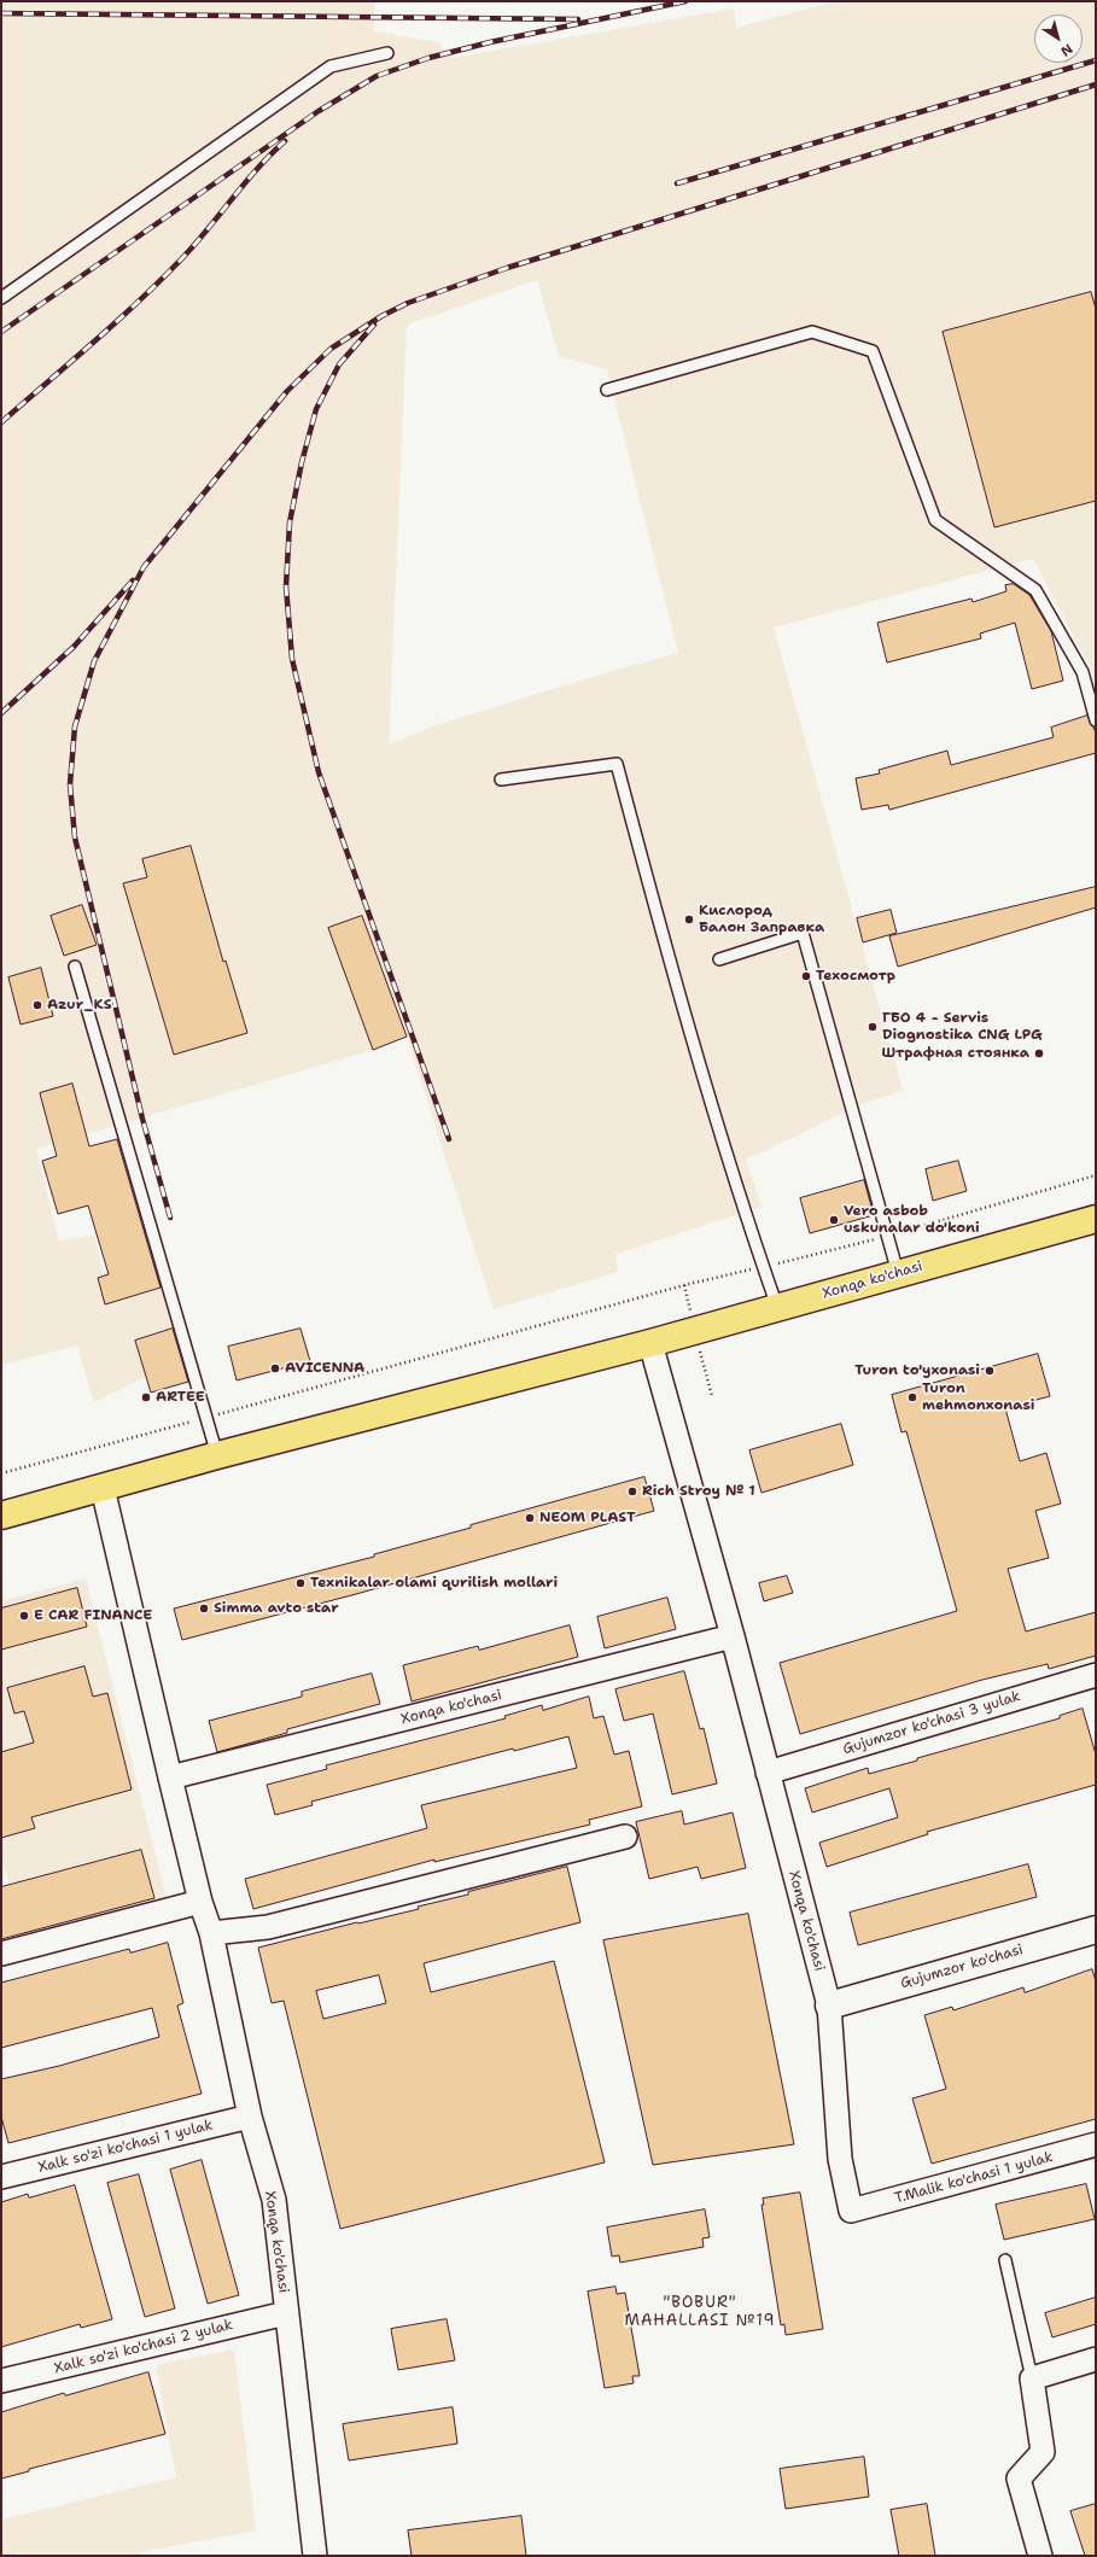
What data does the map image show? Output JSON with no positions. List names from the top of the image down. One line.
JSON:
{"streets":{"main road":["Xonqa ko'chasi"],"street":["Gujumzor ko'chasi 3 yulak","Gujumzor ko'chasi","Xalk so'zi ko'chasi 1 yulak","T.Malik ko'chasi 1 yulak","Xalk so'zi ko'chasi 2 yulak"]},"crossings":[["Xonqa ko'chasi","Gujumzor ko'chasi 3 yulak"],["Xonqa ko'chasi","Gujumzor ko'chasi"],["Xonqa ko'chasi","Xalk so'zi ko'chasi 1 yulak"],["Xonqa ko'chasi","T.Malik ko'chasi 1 yulak"],["Xonqa ko'chasi","Xalk so'zi ko'chasi 2 yulak"]],"districts":["\"BOBUR\" MAHALLASI №19"],"places":["Кислород Балон Заправка","Техосмотр","Azur_KS","ГБО 4 - Servis Diognostika CNG LPG","Штрафная стоянка","Vero asbob uskunalar do'koni","AVICENNA","Turon to'yxonasi","ARTEE","Turon mehmonxonasi","Rich Stroy № 1","NEOM PLAST","Texnikalar olami qurilish mollari","Simma avto star","E CAR FINANCE"],"north":"bottom right"}
